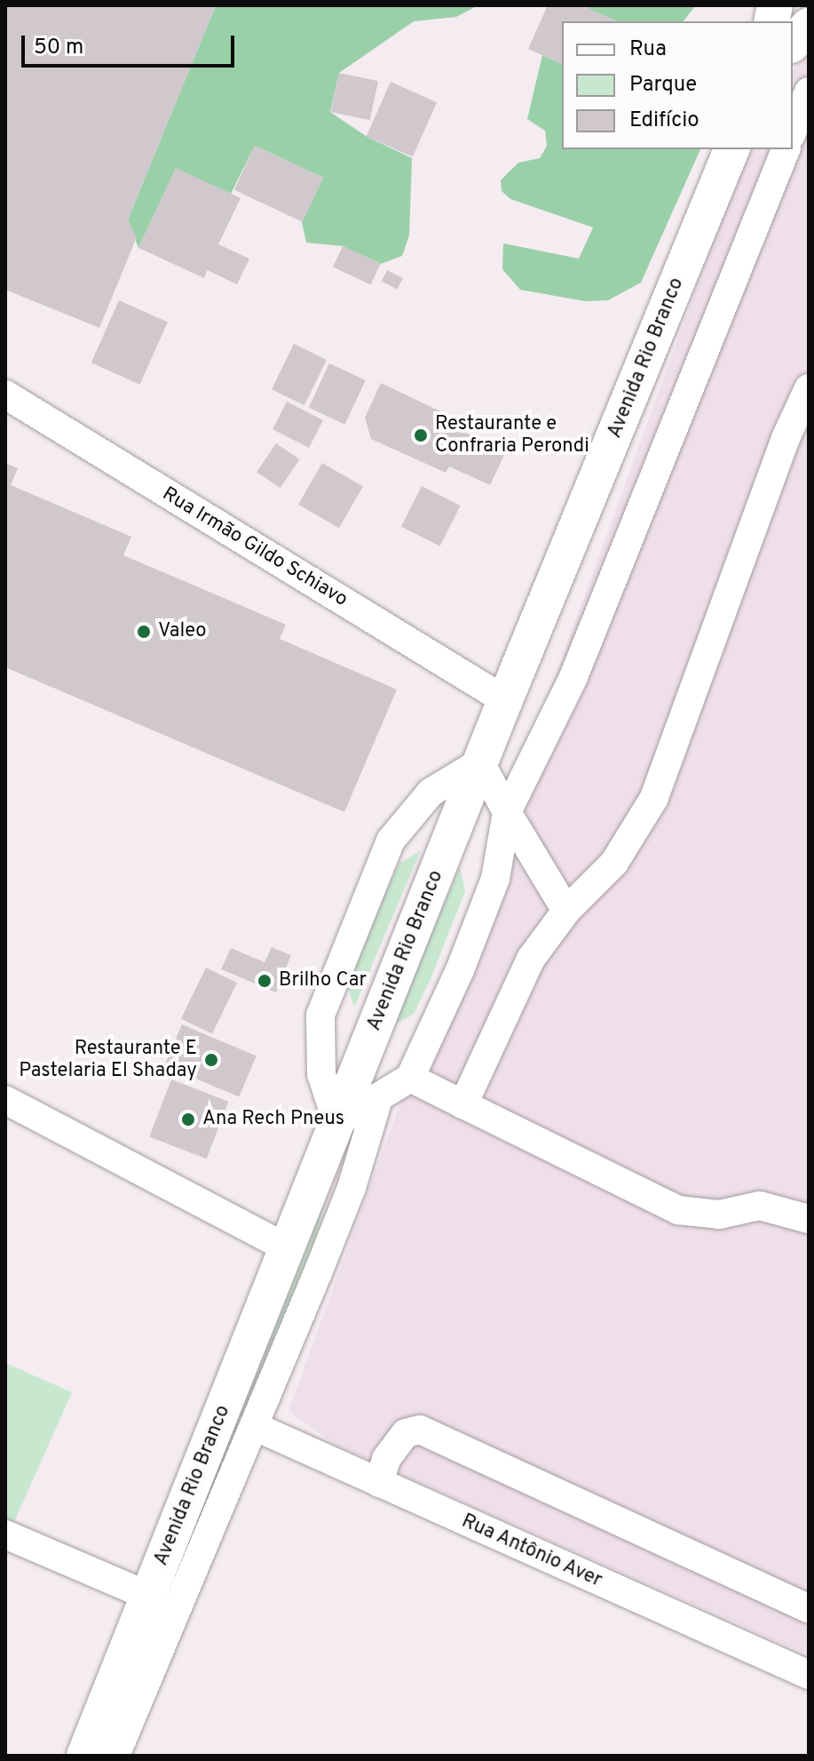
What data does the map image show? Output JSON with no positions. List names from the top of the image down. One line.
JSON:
{"streets":{"main road":["Avenida Rio Branco"],"street":["Rua Irmão Gildo Schiavo","Rua Antônio Aver"]},"crossings":[["Avenida Rio Branco","Rua Irmão Gildo Schiavo"]],"places":["Restaurante e Confraria Perondi","Valeo","Brilho Car","Restaurante E Pastelaria El Shaday","Ana Rech Pneus"],"legend":["Rua","Parque","Edifício"],"scale_bar":"50 m"}
